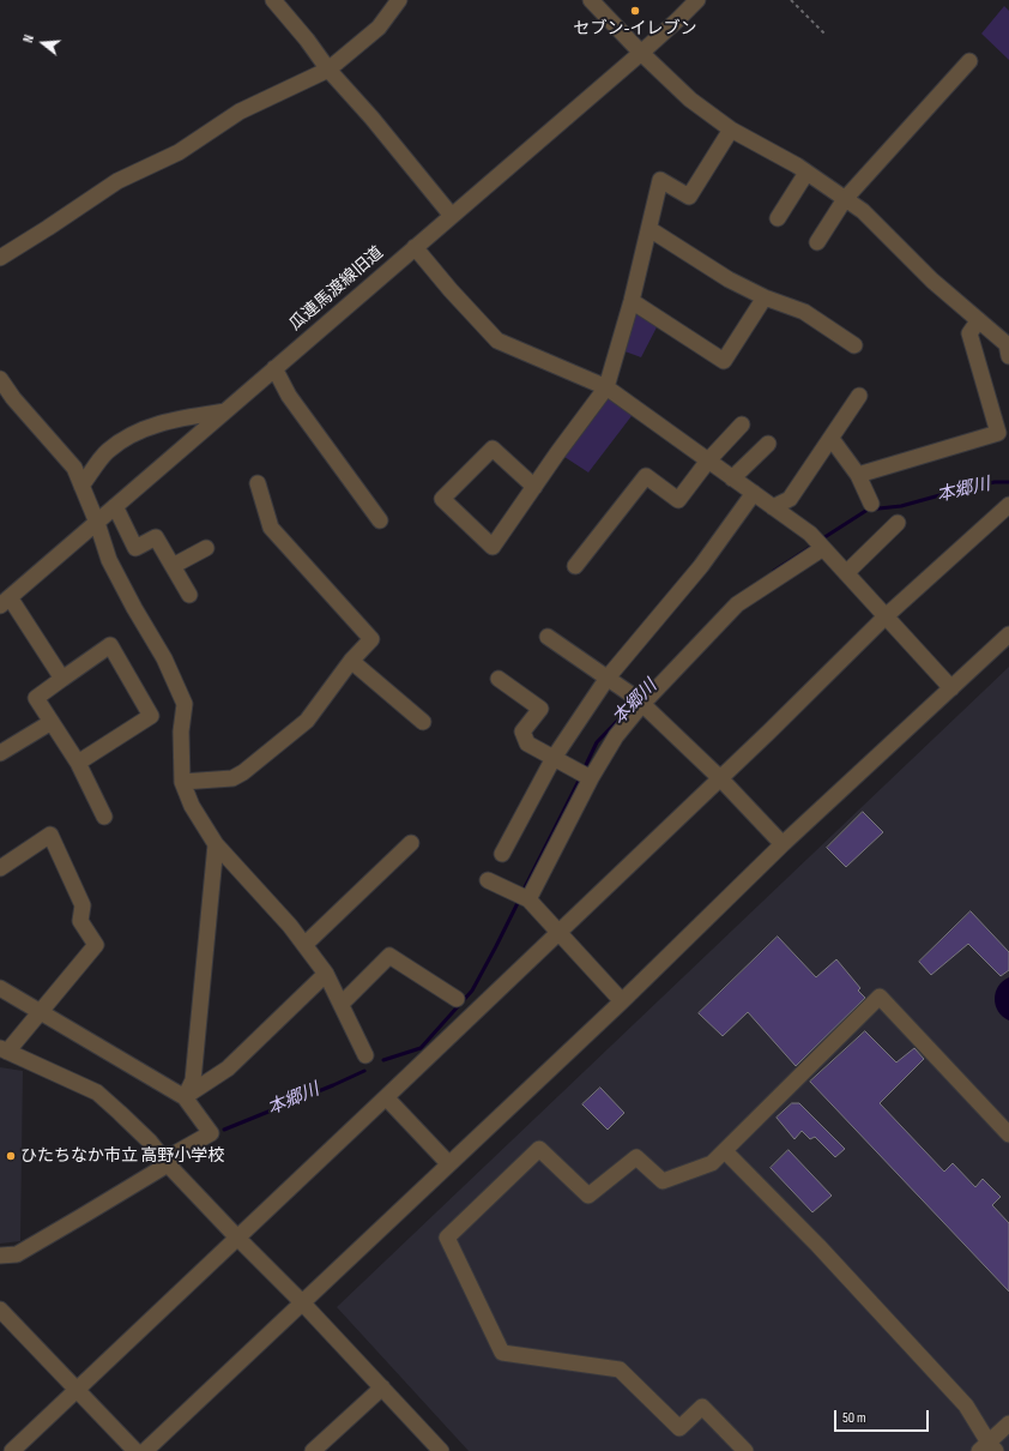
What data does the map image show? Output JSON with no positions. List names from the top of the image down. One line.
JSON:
{"streets":{"street":["瓜連馬渡線旧道"]},"water":["本郷川"],"places":["セブン-イレブン","ひたちなか市立 高野小学校"],"scale_bar":"50 m","north":"left"}
